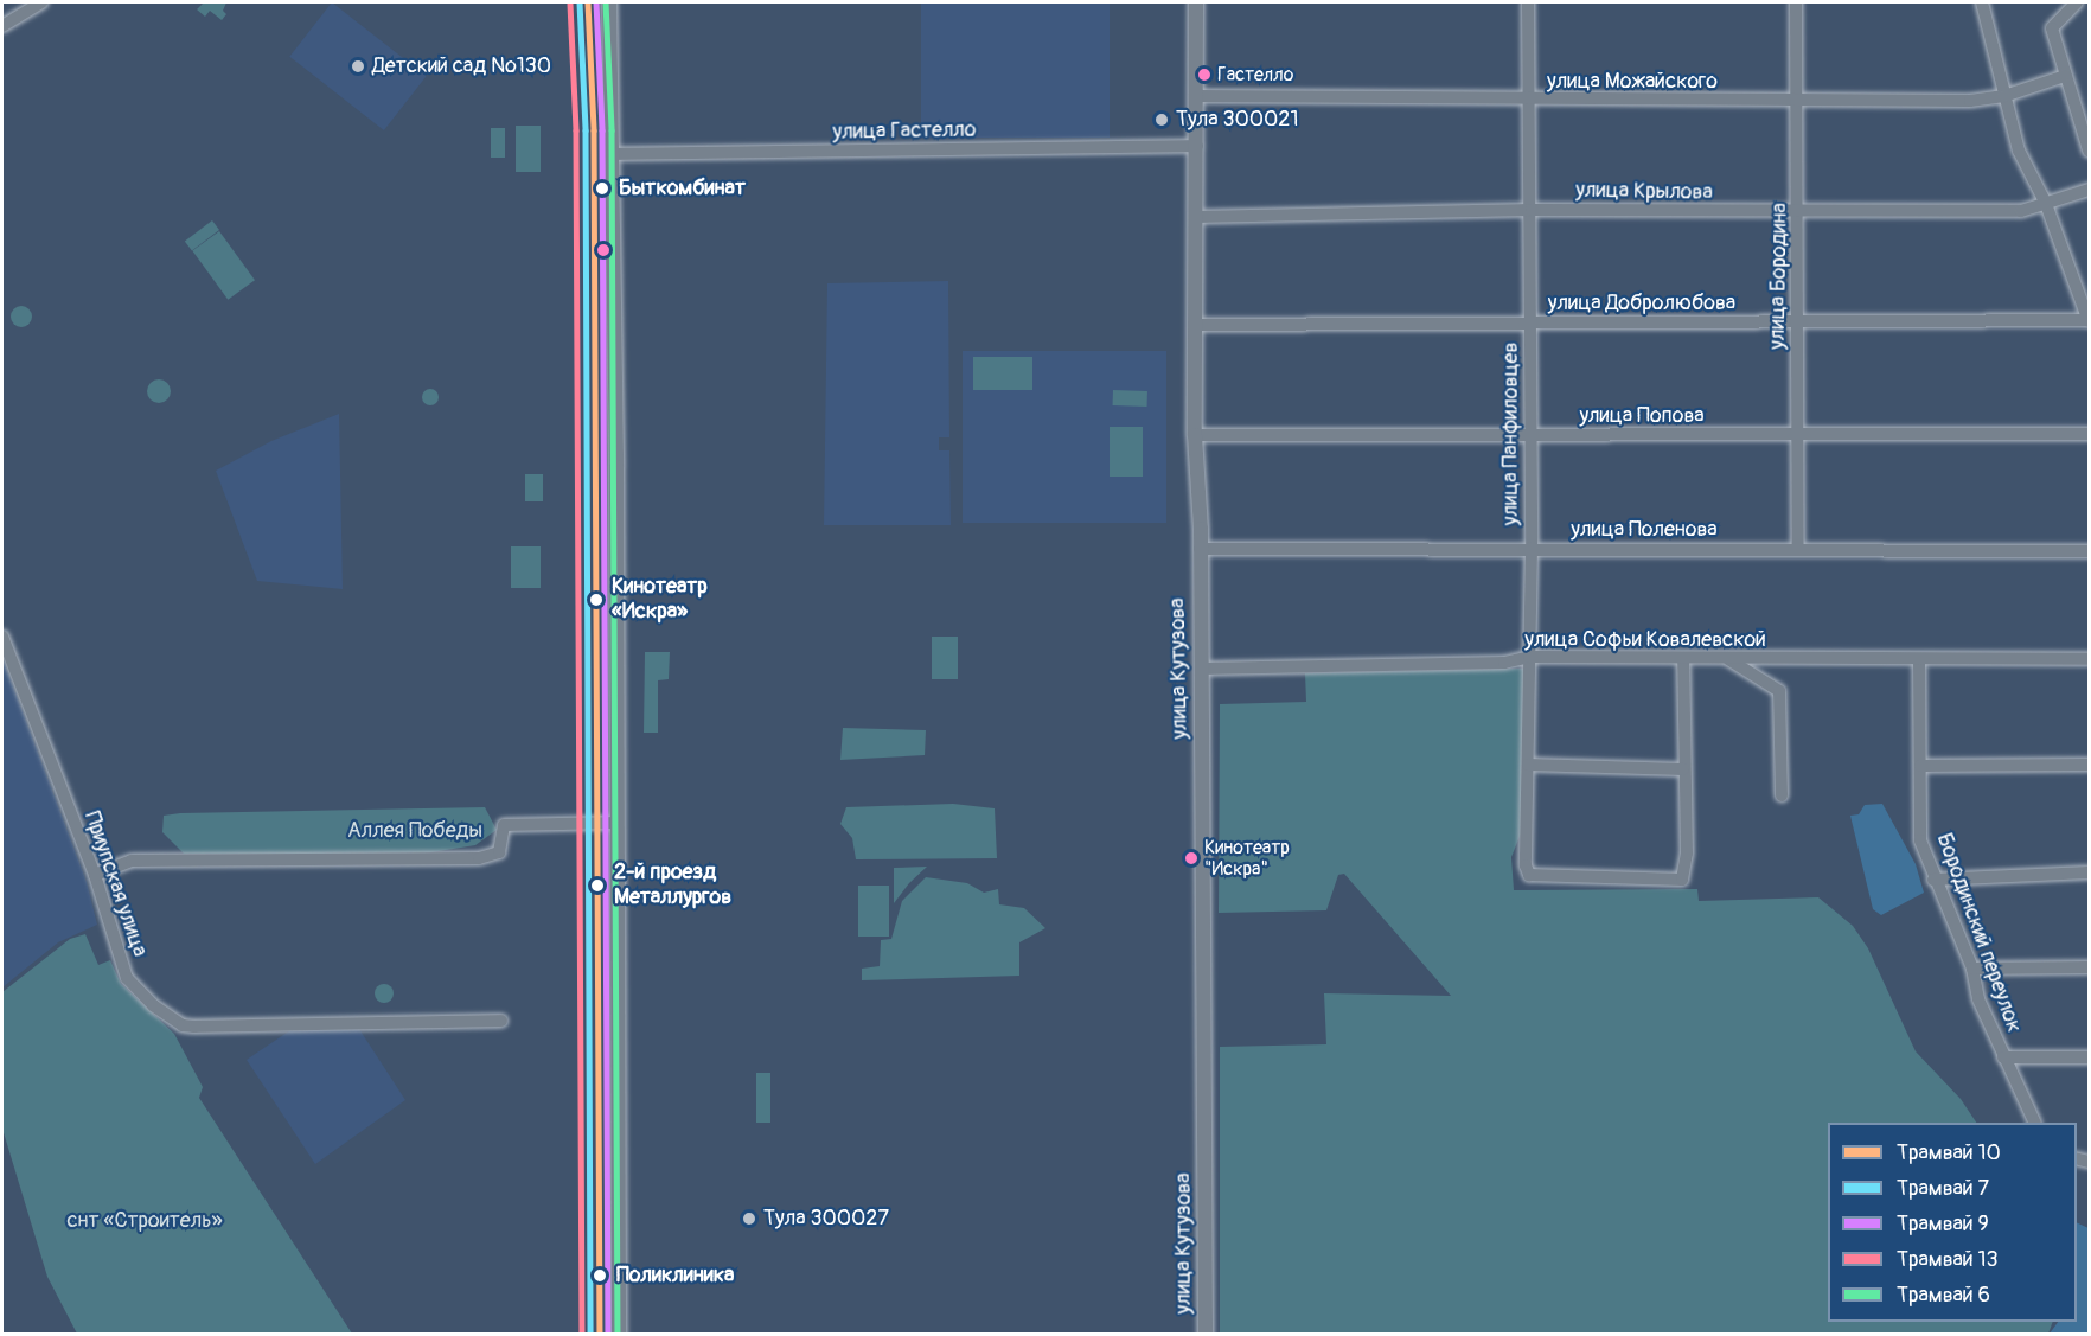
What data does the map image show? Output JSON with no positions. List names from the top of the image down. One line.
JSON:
{"streets":{"main road":["улица Кутузова"],"street":["улица Можайского","улица Гастелло","улица Крылова","улица Бородина","улица Добролюбова","улица Попова","улица Панфиловцев","улица Поленова","улица Софьи Ковалевской","Приупская улица","Бородинский переулок"]},"crossings":[["улица Можайского","улица Бородина"],["улица Можайского","улица Панфиловцев"],["улица Можайского","улица Кутузова"],["улица Гастелло","улица Кутузова"],["улица Крылова","улица Бородина"],["улица Крылова","улица Панфиловцев"],["улица Крылова","улица Кутузова"],["улица Бородина","улица Добролюбова"],["улица Бородина","улица Попова"],["улица Бородина","улица Поленова"],["улица Добролюбова","улица Панфиловцев"],["улица Добролюбова","улица Кутузова"],["улица Попова","улица Панфиловцев"],["улица Попова","улица Кутузова"],["улица Панфиловцев","улица Поленова"],["улица Панфиловцев","улица Софьи Ковалевской"],["улица Поленова","улица Кутузова"],["улица Софьи Ковалевской","улица Кутузова"],["улица Софьи Ковалевской","Бородинский переулок"]],"parks":["Аллея Победы","снт «Строитель»"],"places":["Детский сад №130","Гастелло","Тула 300021","Быткомбинат","Кинотеатр «Искра»","Кинотеатр \"Искра\"","2-й проезд Металлургов","Тула 300027","Поликлиника"],"lines":["tram line 10","tram line 7","tram line 9","tram line 6","tram line 13"],"legend":["Трамвай 10","Трамвай 7","Трамвай 9","Трамвай 13","Трамвай 6"]}
